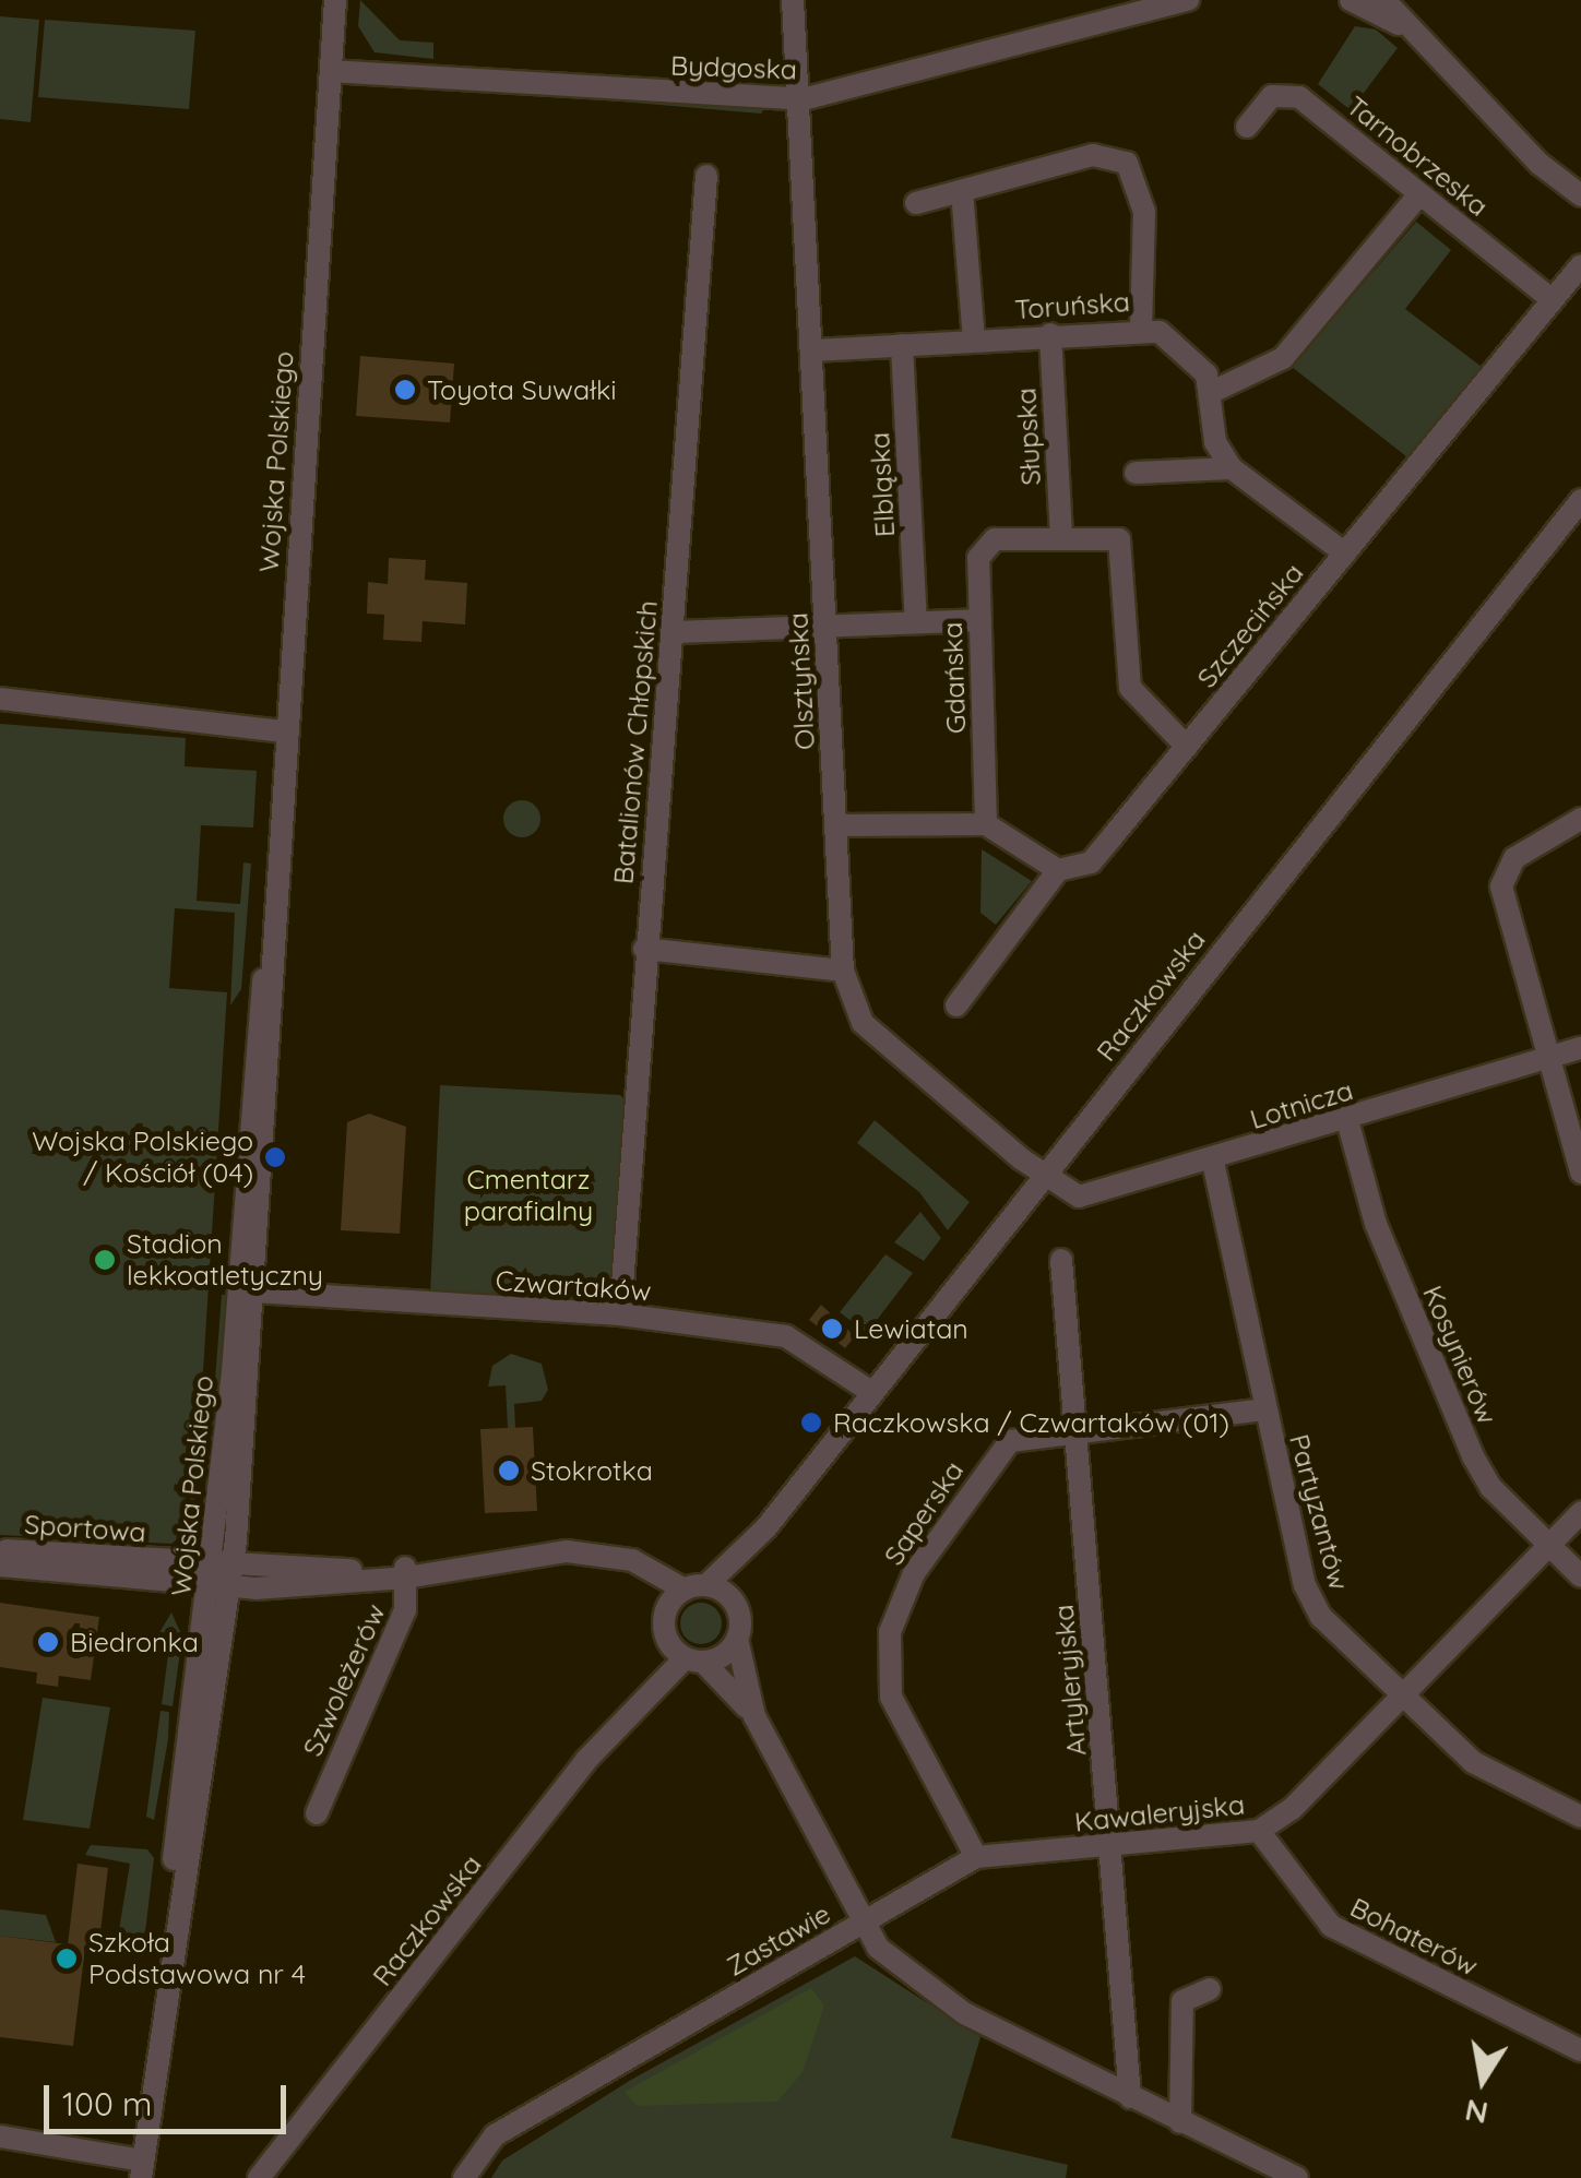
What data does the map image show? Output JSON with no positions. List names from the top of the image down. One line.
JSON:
{"streets":{"street":["Bydgoska","Tarnobrzeska","Toruńska","Słupska","Wojska Polskiego","Elbląska","Szczecińska","Gdańska","Olsztyńska","Batalionów Chłopskich","Raczkowska","Lotnicza","Czwartaków","Kosynierów","Partyzantów","Saperska","Sportowa","Szwoleżerów","Artyleryjska","Kawaleryjska","Bohaterów","Zastawie"]},"crossings":[["Bydgoska","Wojska Polskiego"],["Bydgoska","Olsztyńska"],["Tarnobrzeska","Szczecińska"],["Toruńska","Słupska"],["Toruńska","Elbląska"],["Toruńska","Olsztyńska"],["Słupska","Gdańska"],["Wojska Polskiego","Czwartaków"],["Wojska Polskiego","Sportowa"],["Olsztyńska","Raczkowska"],["Olsztyńska","Lotnicza"],["Batalionów Chłopskich","Czwartaków"],["Raczkowska","Lotnicza"],["Raczkowska","Czwartaków"],["Lotnicza","Kosynierów"],["Lotnicza","Partyzantów"],["Kosynierów","Kawaleryjska"],["Partyzantów","Saperska"],["Partyzantów","Kawaleryjska"],["Saperska","Artyleryjska"],["Saperska","Kawaleryjska"],["Artyleryjska","Kawaleryjska"],["Artyleryjska","Zastawie"],["Kawaleryjska","Bohaterów"],["Kawaleryjska","Zastawie"]],"parks":["Cmentarz parafialny"],"places":["Toyota Suwałki","Wojska Polskiego / Kościół (04)","Stadion lekkoatletyczny","Lewiatan","Raczkowska / Czwartaków (01)","Stokrotka","Biedronka","Szkoła Podstawowa nr 4"],"scale_bar":"100 m","north":"bottom"}
